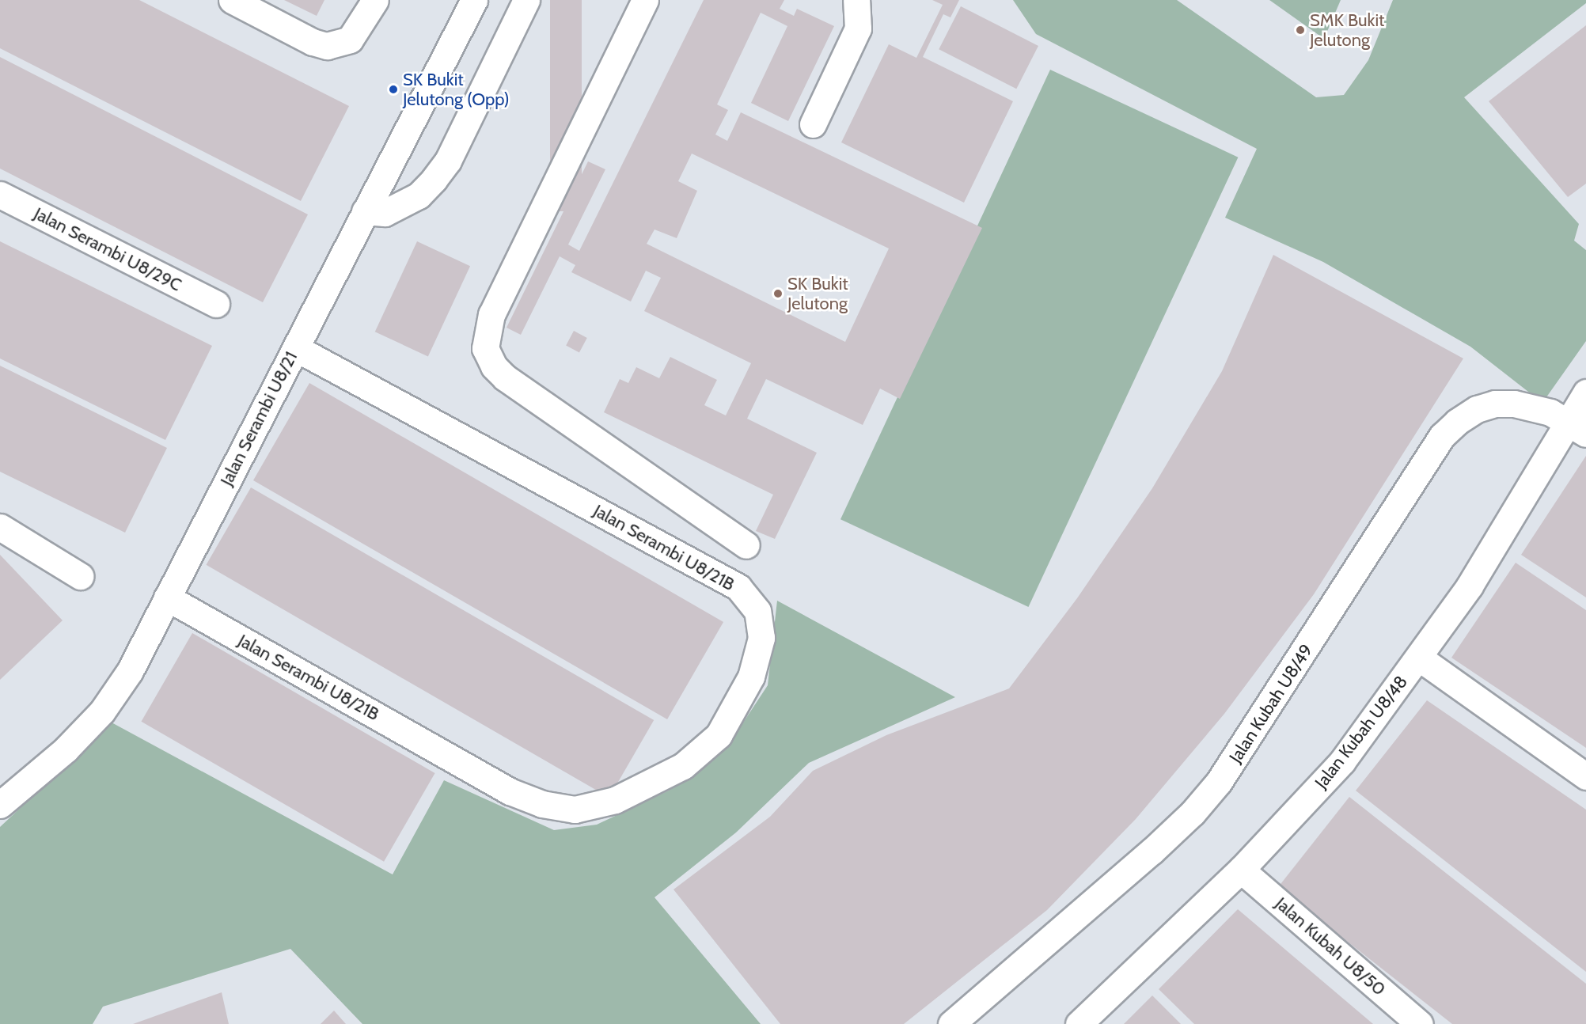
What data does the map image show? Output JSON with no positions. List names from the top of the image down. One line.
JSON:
{"streets":{"street":["Jalan Serambi U8/29C","Jalan Serambi U8/21","Jalan Serambi U8/21B","Jalan Kubah U8/49","Jalan Kubah U8/48","Jalan Kubah U8/50"]},"crossings":[["Jalan Serambi U8/21","Jalan Serambi U8/21B"],["Jalan Kubah U8/49","Jalan Kubah U8/48"],["Jalan Kubah U8/48","Jalan Kubah U8/50"]],"places":["SMK Bukit Jelutong","SK Bukit Jelutong (Opp)","SK Bukit Jelutong"]}
